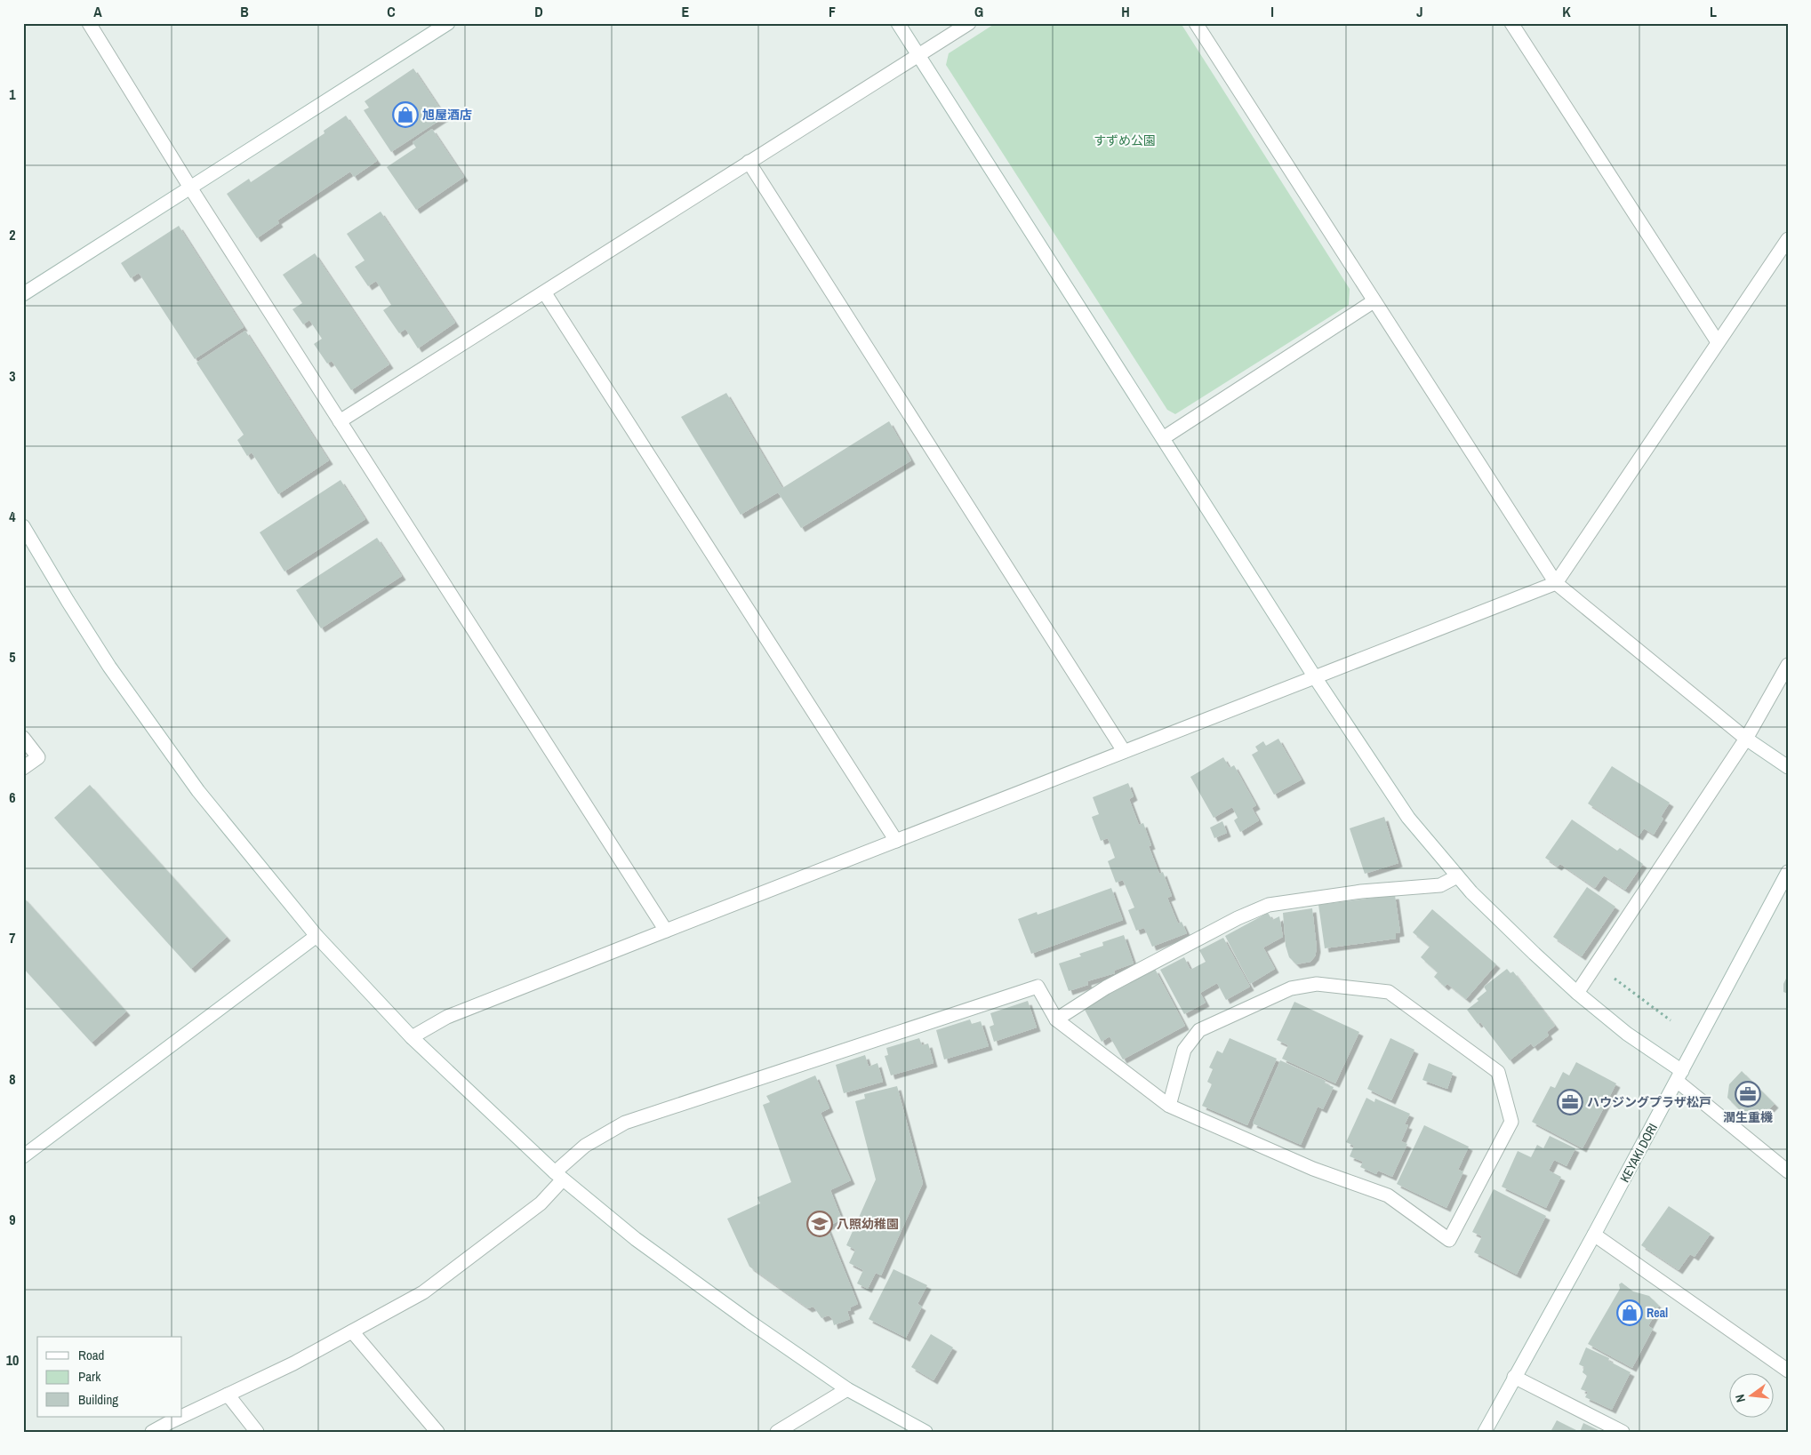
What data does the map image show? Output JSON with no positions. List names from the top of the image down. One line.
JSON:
{"streets":{"street":["KEYAKI DORI"]},"parks":["すずめ公園"],"places":{"shop":["旭屋酒店","Real"],"office":["潤生重機","ハウジングプラザ松戸"],"school or university":["八照幼稚園"]},"legend":["Road","Park","Building"],"north":"left","grid":{"columns":["A","B","C","D","E","F","G","H","I","J","K","L"],"rows":["1","2","3","4","5","6","7","8","9","10"]}}
